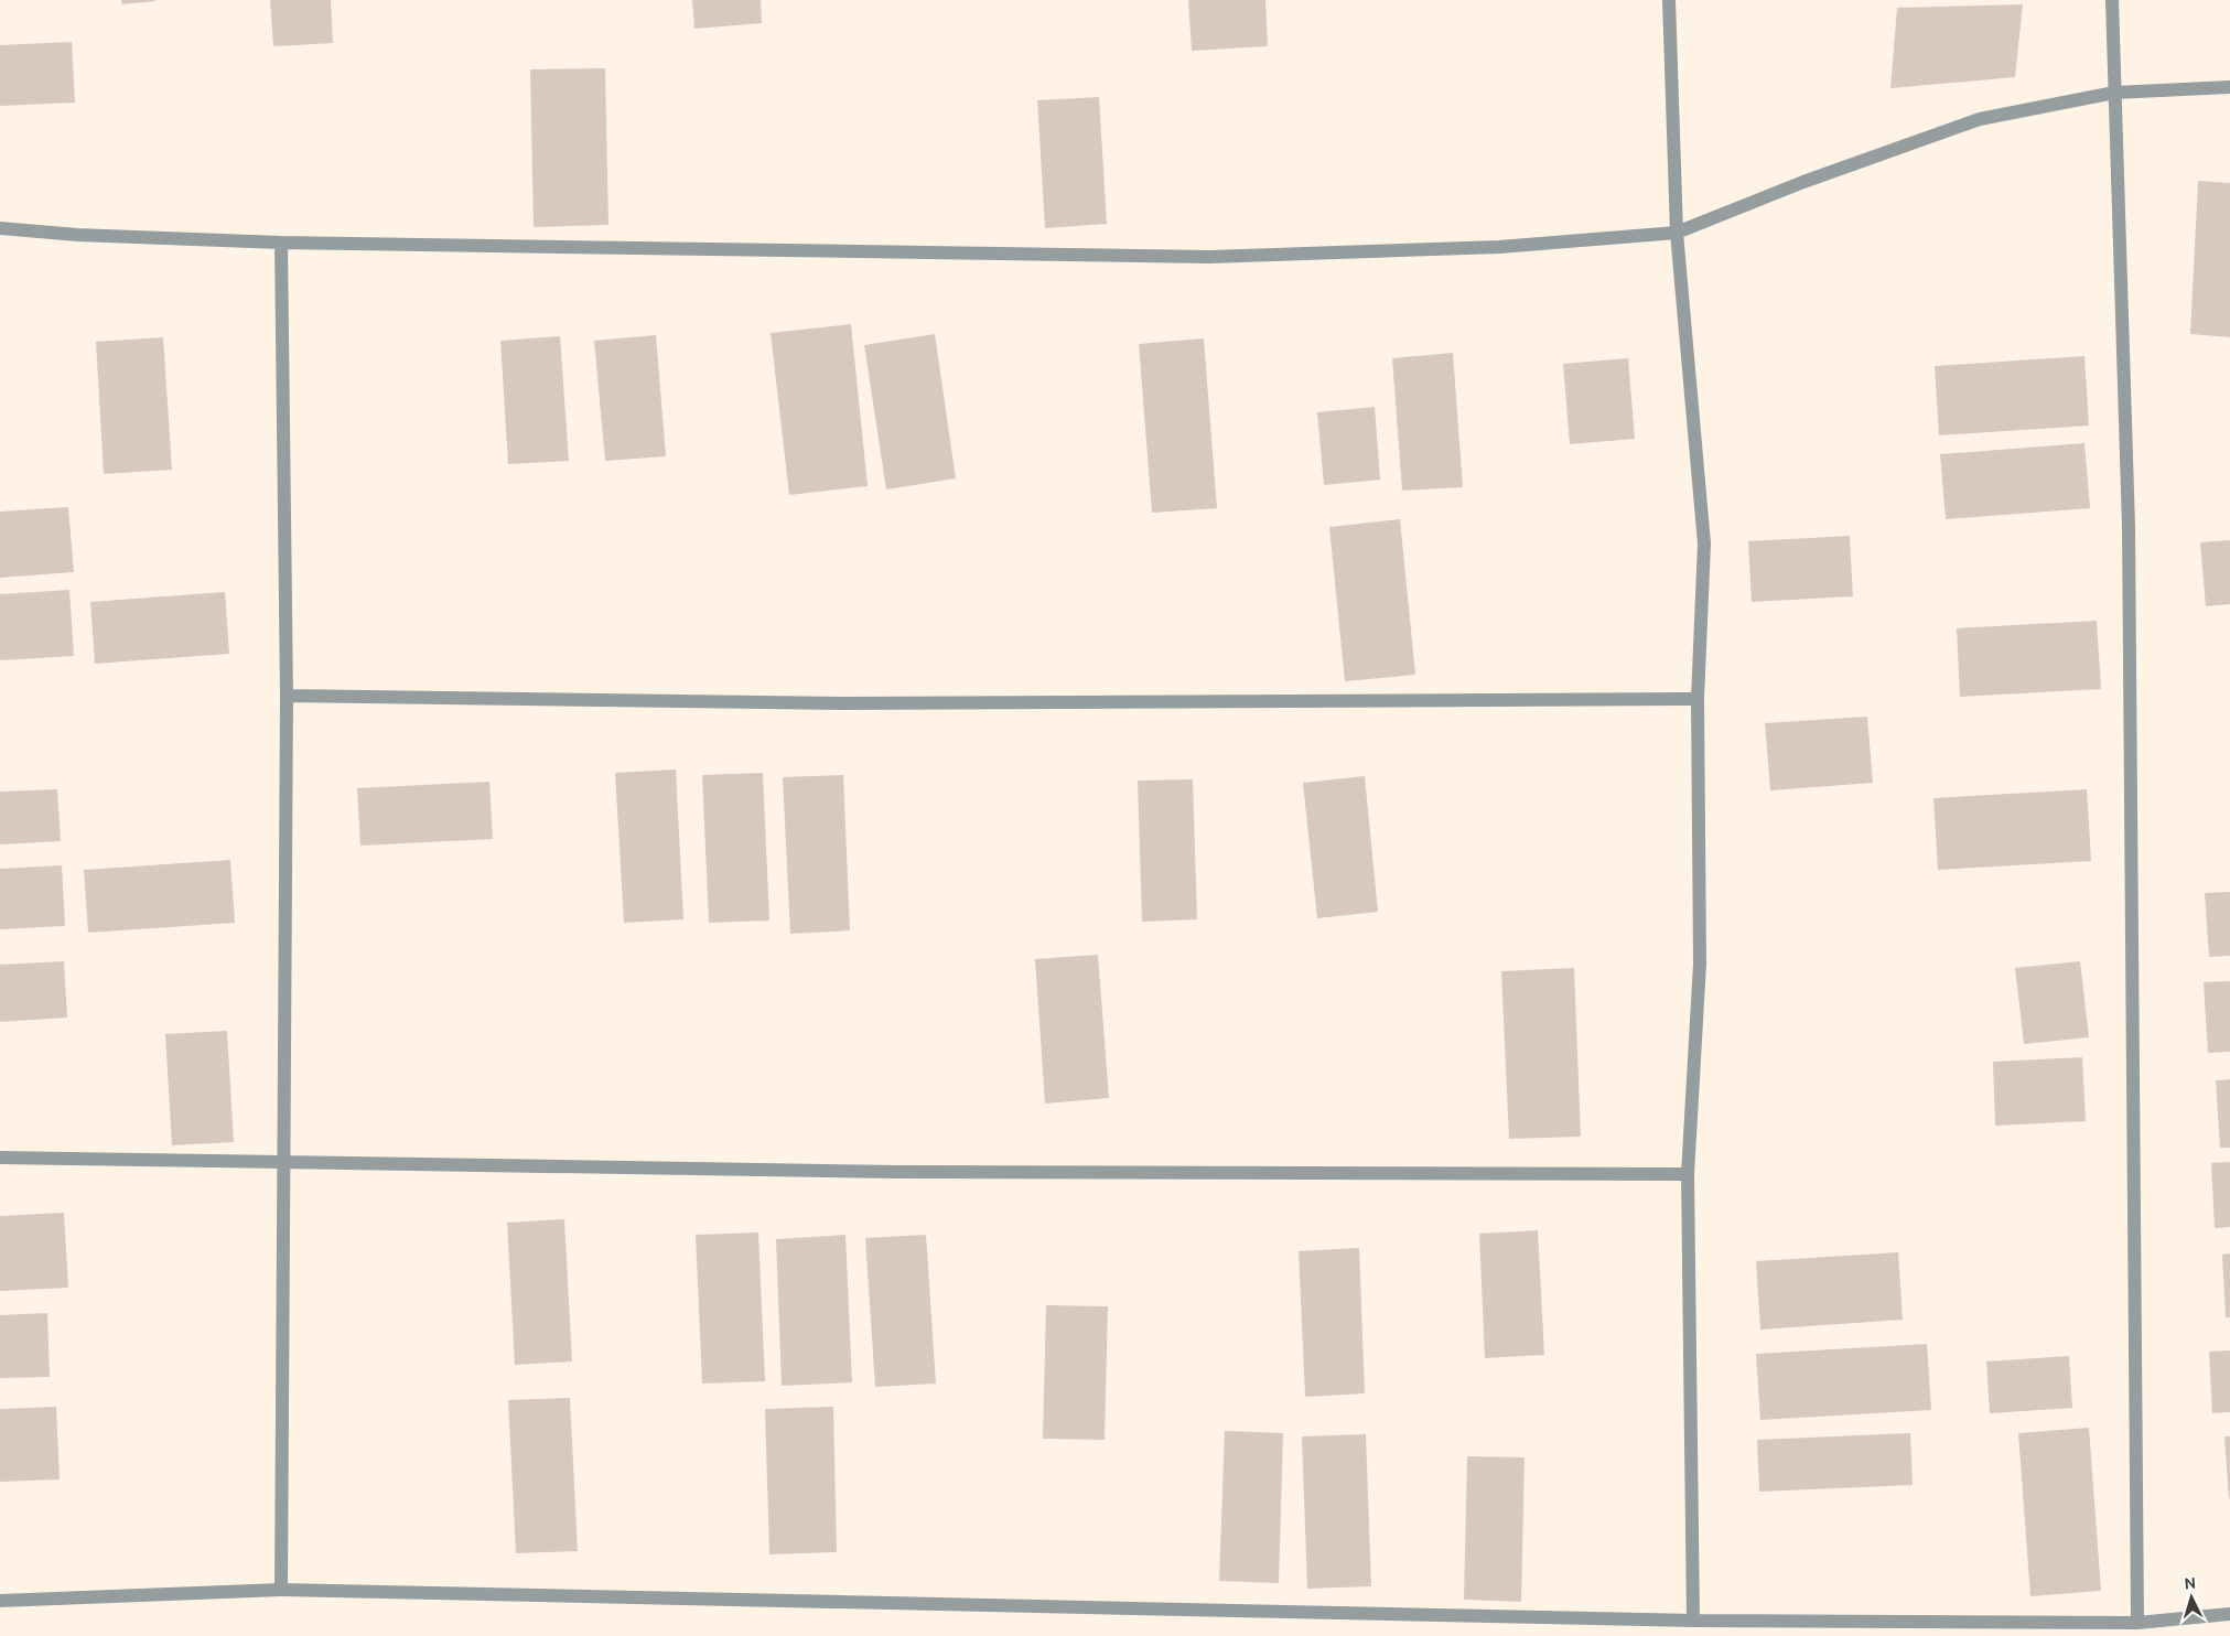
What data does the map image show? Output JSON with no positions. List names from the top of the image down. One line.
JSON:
{"north":"top"}
